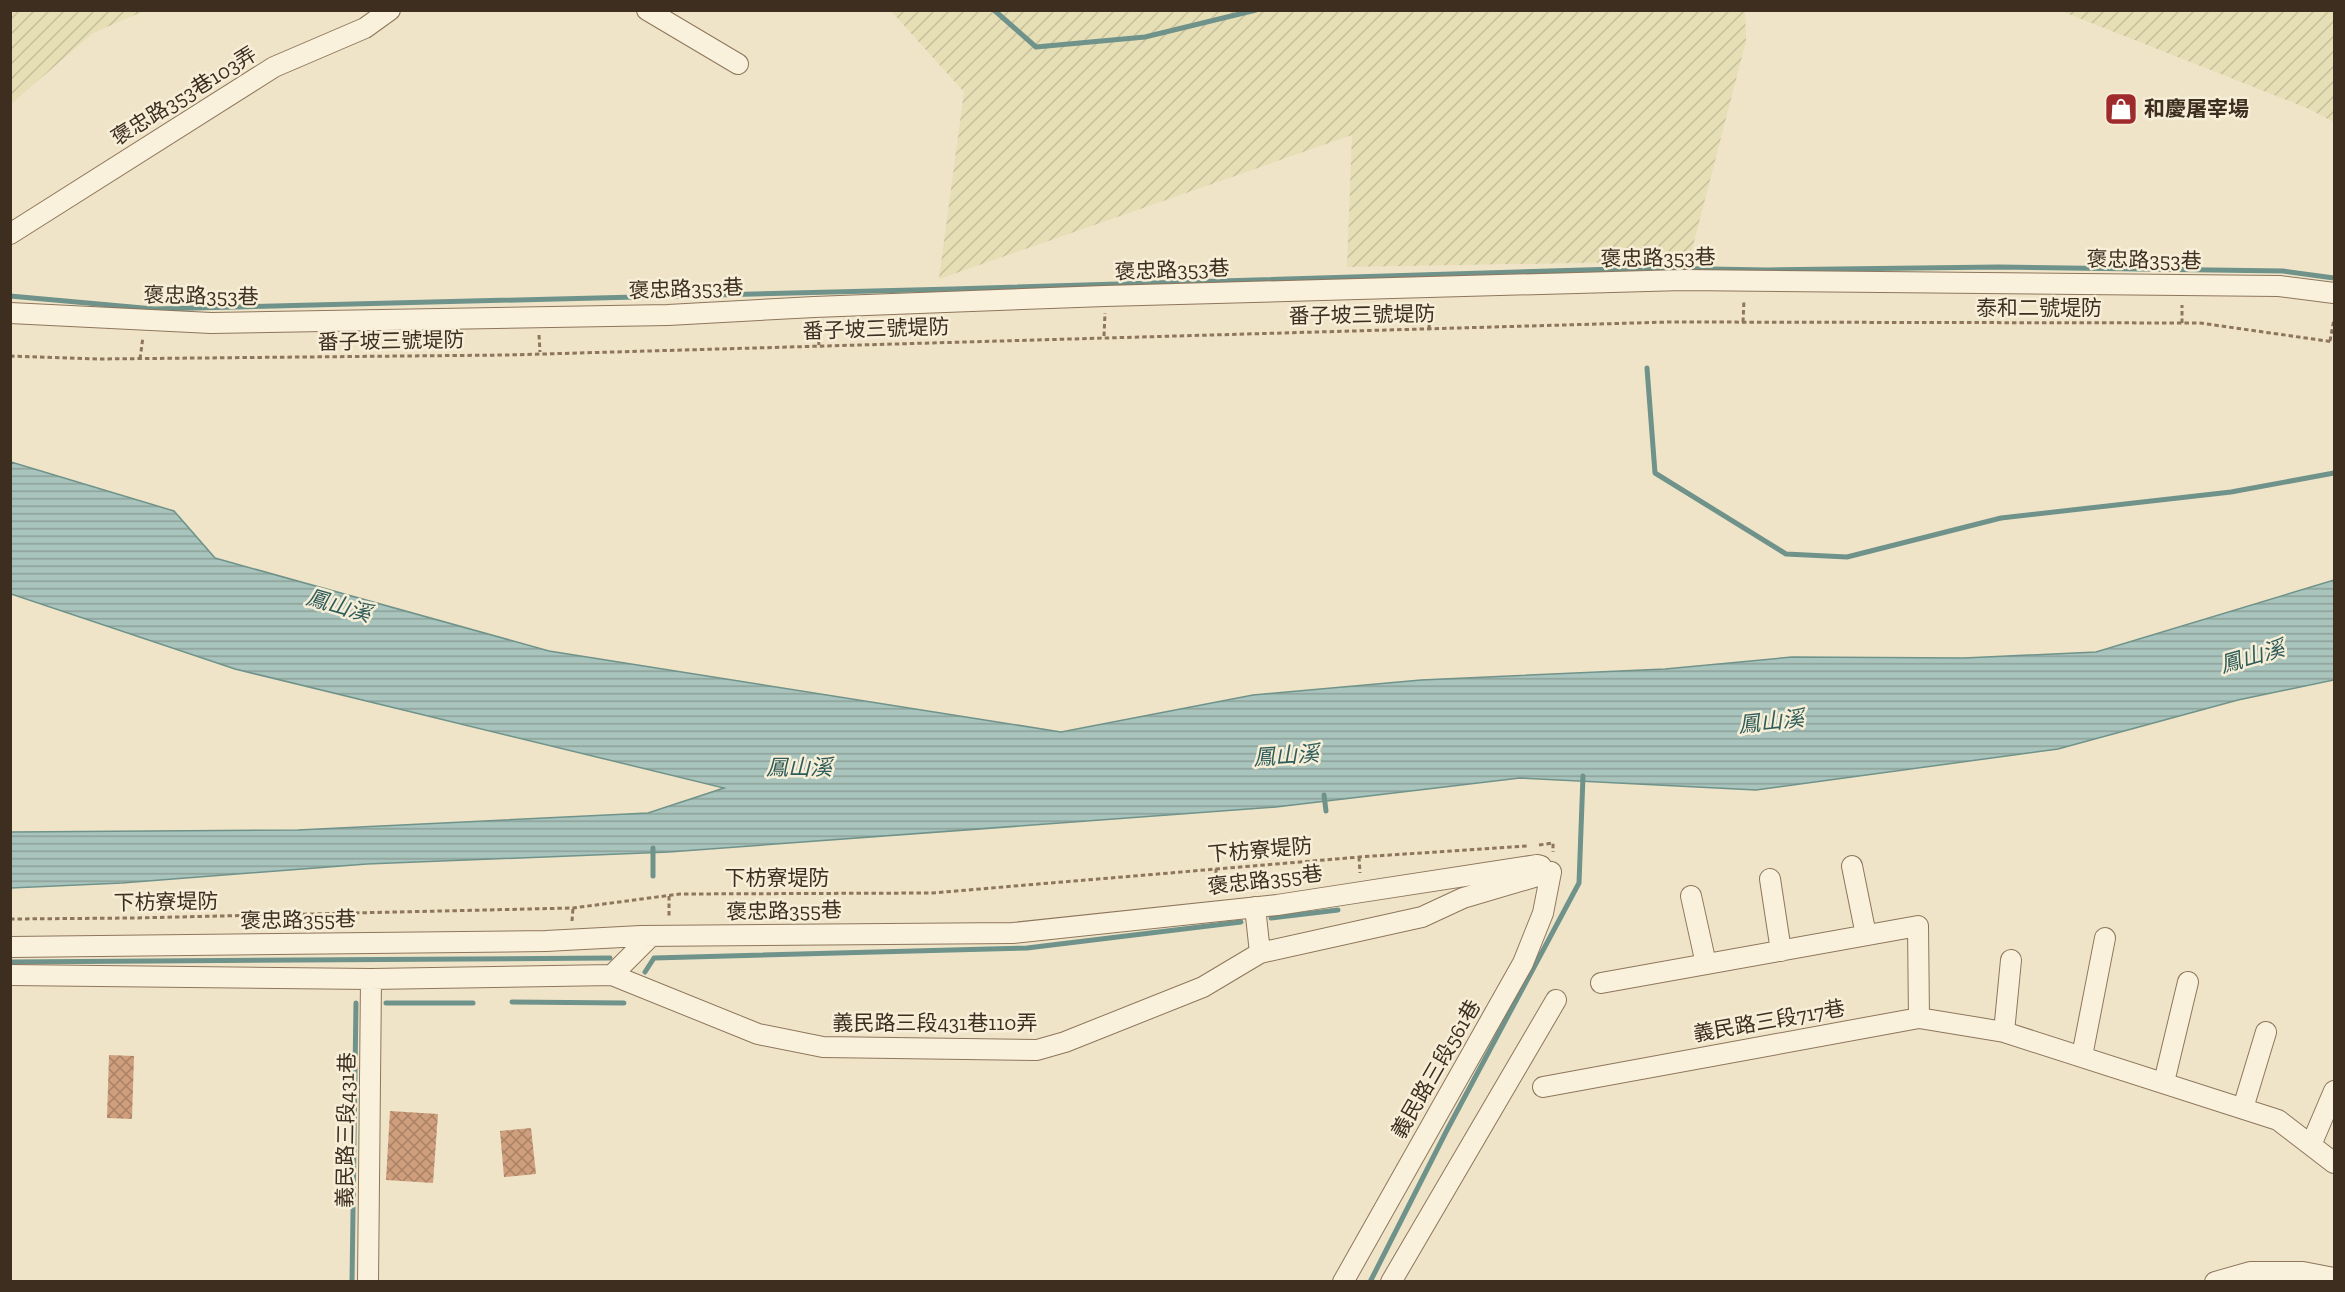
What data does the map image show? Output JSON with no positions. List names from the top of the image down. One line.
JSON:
{"streets":{"street":["褒忠路353巷103弄","褒忠路353巷","褒忠路355巷","義民路三段717巷","義民路三段431巷110弄","義民路三段561巷","義民路三段431巷"],"path":["泰和二號堤防","番子坡三號堤防","下枋寮堤防"]},"crossings":[["泰和二號堤防","番子坡三號堤防"],["褒忠路355巷","義民路三段431巷110弄"],["褒忠路355巷","義民路三段561巷"],["義民路三段431巷110弄","義民路三段561巷"],["義民路三段431巷110弄","義民路三段431巷"]],"water":["鳳山溪"],"places":{"shop":["和慶屠宰場"]}}
